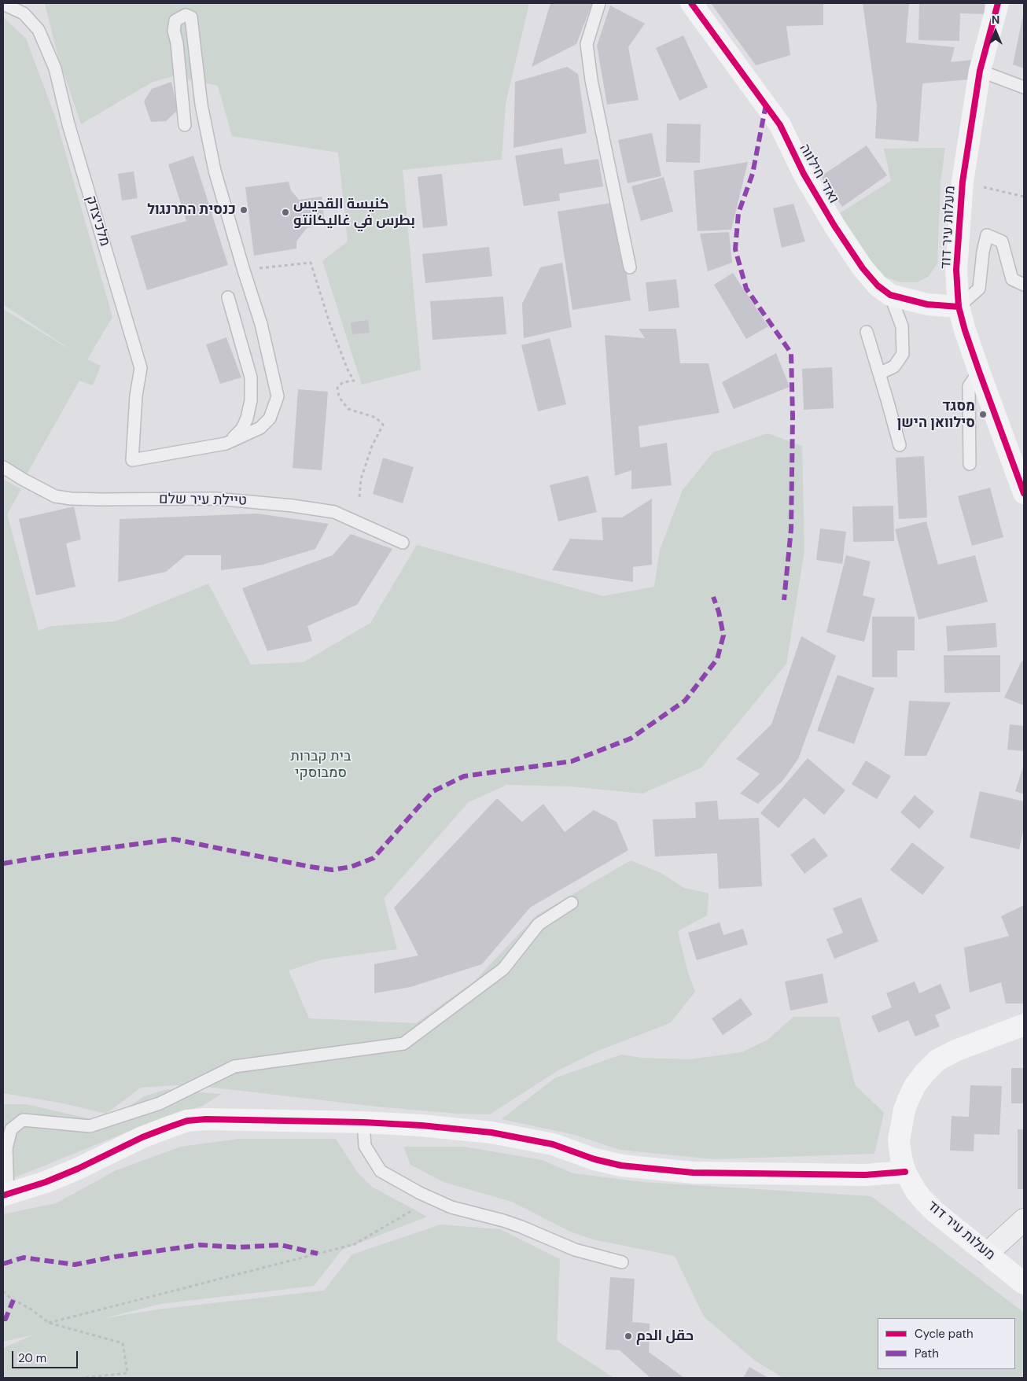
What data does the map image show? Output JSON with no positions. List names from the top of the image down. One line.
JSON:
{"streets":{"street":["ואדי חילווה","מעלות עיר דוד"],"lane":["מלכיצדק","טיילת עיר שלם"]},"crossings":[["ואדי חילווה","מעלות עיר דוד"]],"parks":["בית קברות סמבוסקי"],"places":["כנסית התרנגול","كنيسة القديس بطرس في غاليكانتو","מסגד סילוואן הישן","حقل الدم"],"legend":["Cycle path","Path"],"scale_bar":"20 m","north":"top"}
